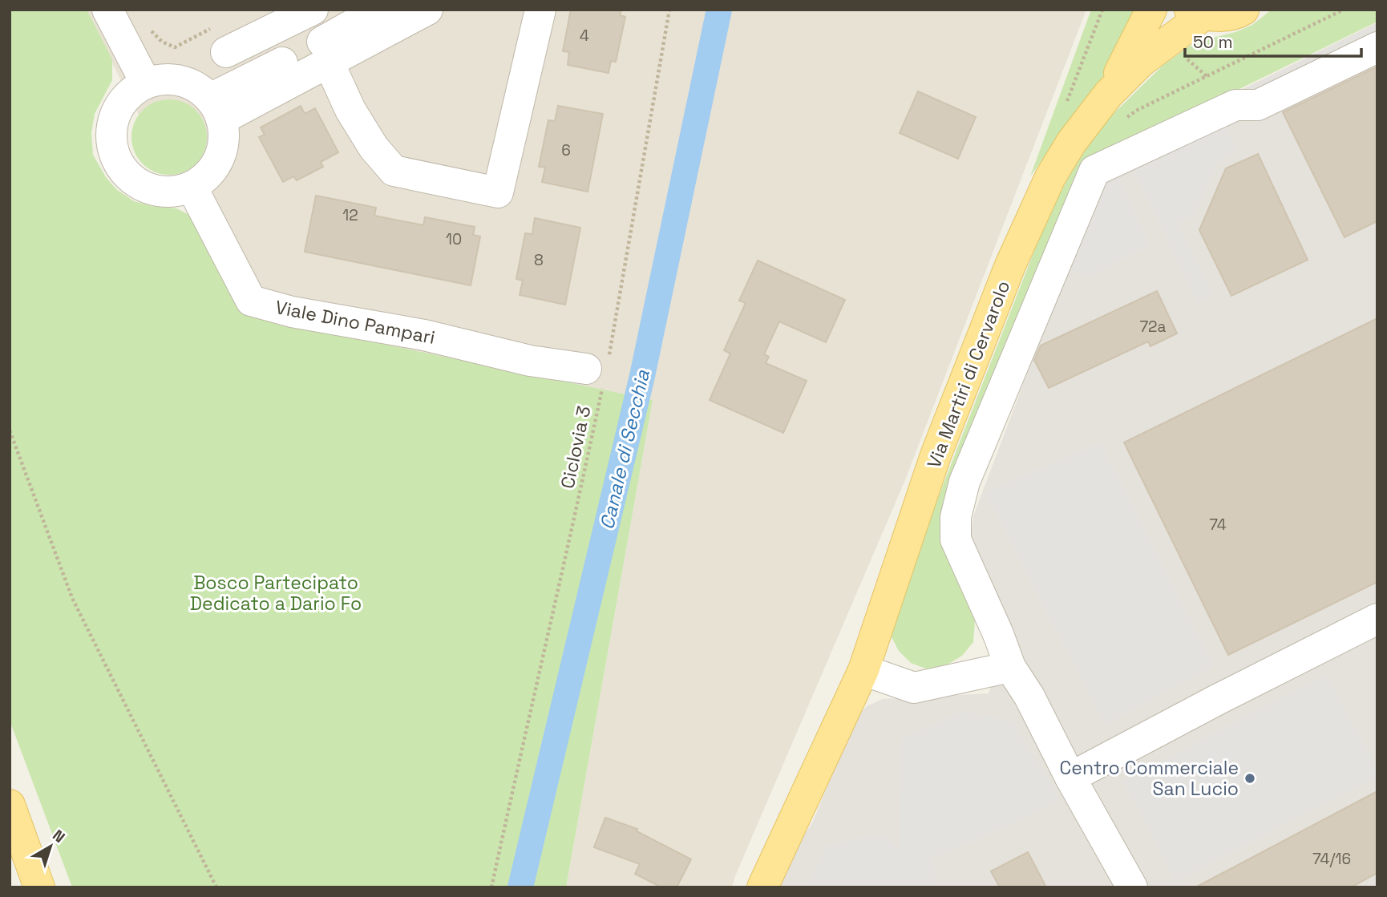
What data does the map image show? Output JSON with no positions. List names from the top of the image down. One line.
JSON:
{"streets":{"main road":["Via Martiri di Cervarolo"],"street":["Viale Dino Pampari"],"path":["Ciclovia 3"]},"crossings":[["Viale Dino Pampari","Ciclovia 3"]],"water":["Canale di Secchia"],"parks":["Bosco Partecipato Dedicato a Dario Fo"],"places":["Centro Commerciale San Lucio"],"house_numbers":["4","6","12","10","8","72a","74","74/16"],"scale_bar":"50 m","north":"top right"}
